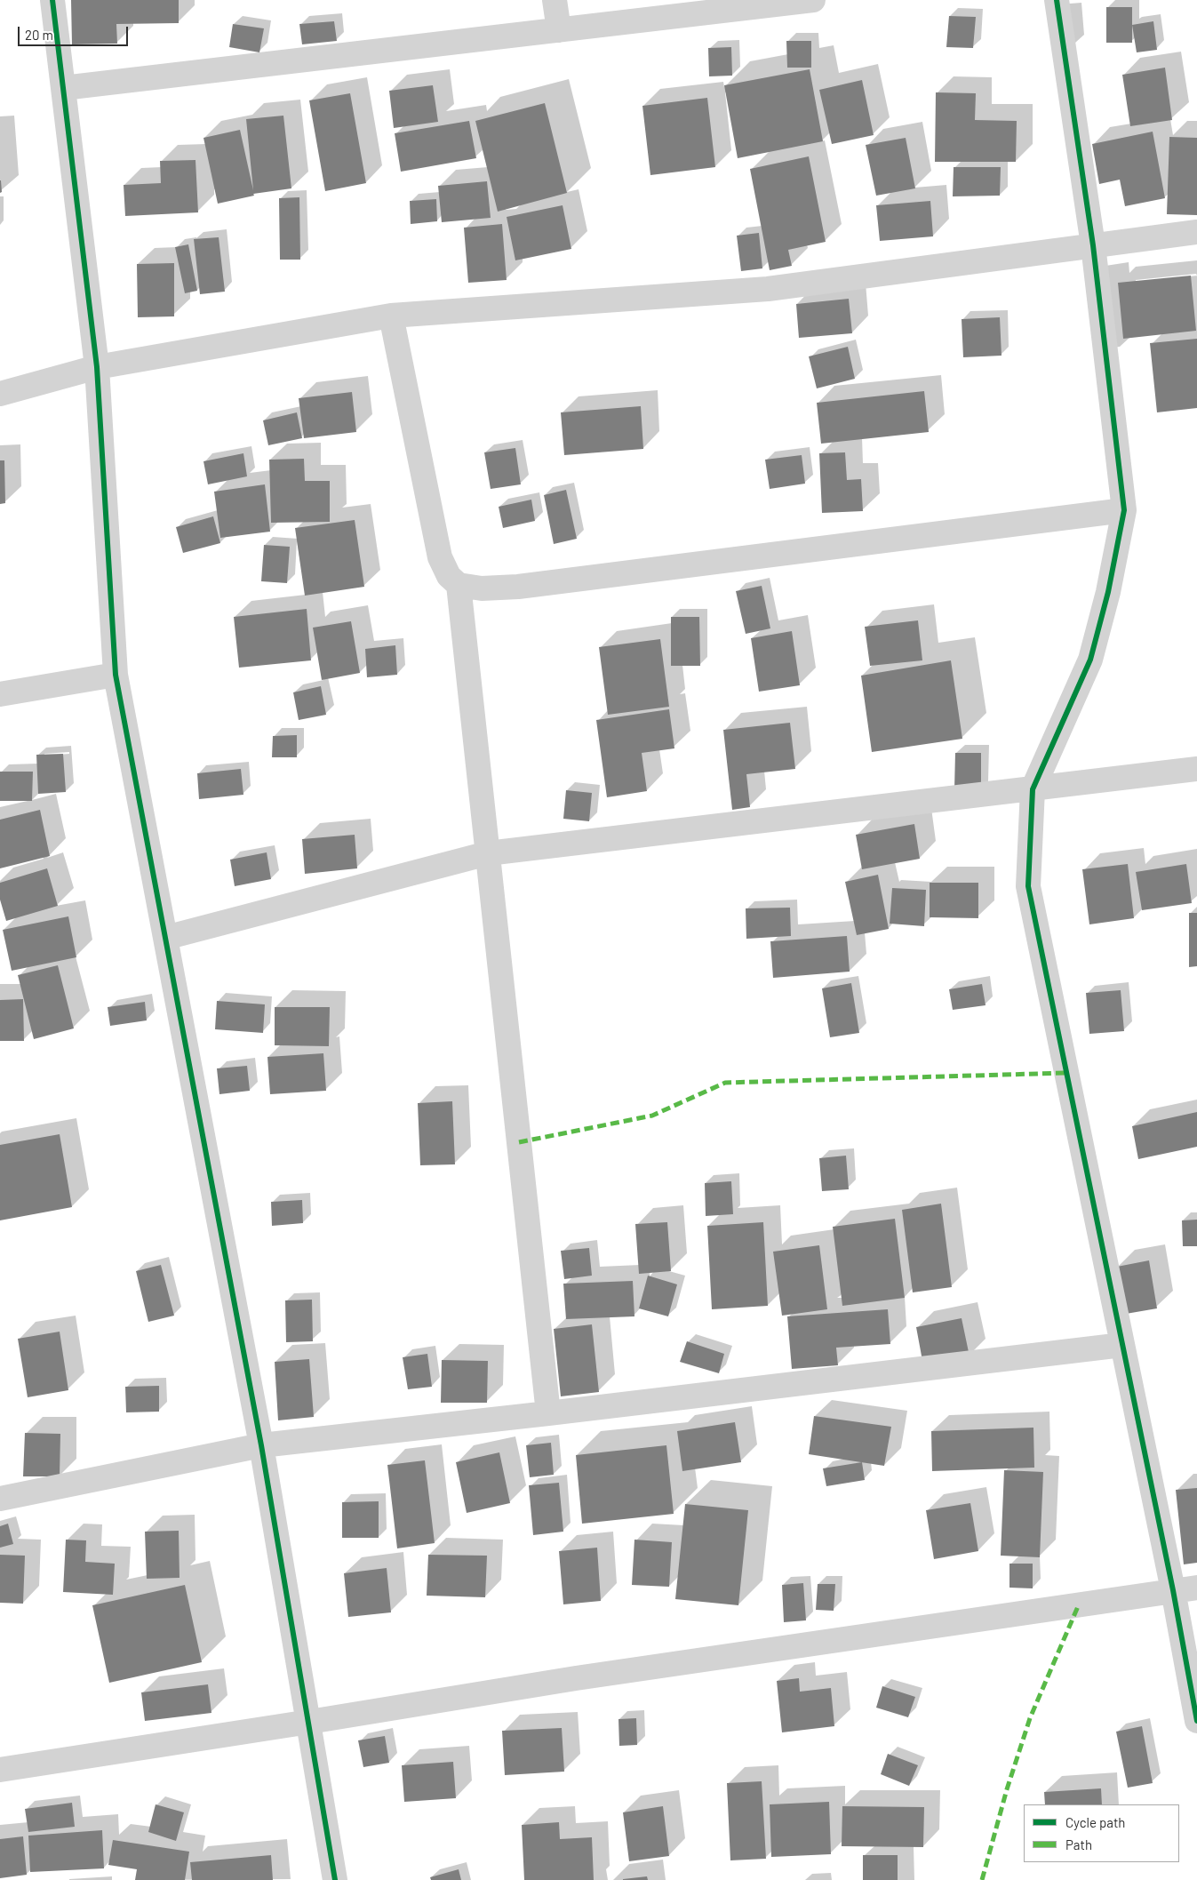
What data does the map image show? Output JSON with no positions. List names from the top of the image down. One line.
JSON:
{"legend":["Cycle path","Path"],"scale_bar":"20 m"}
